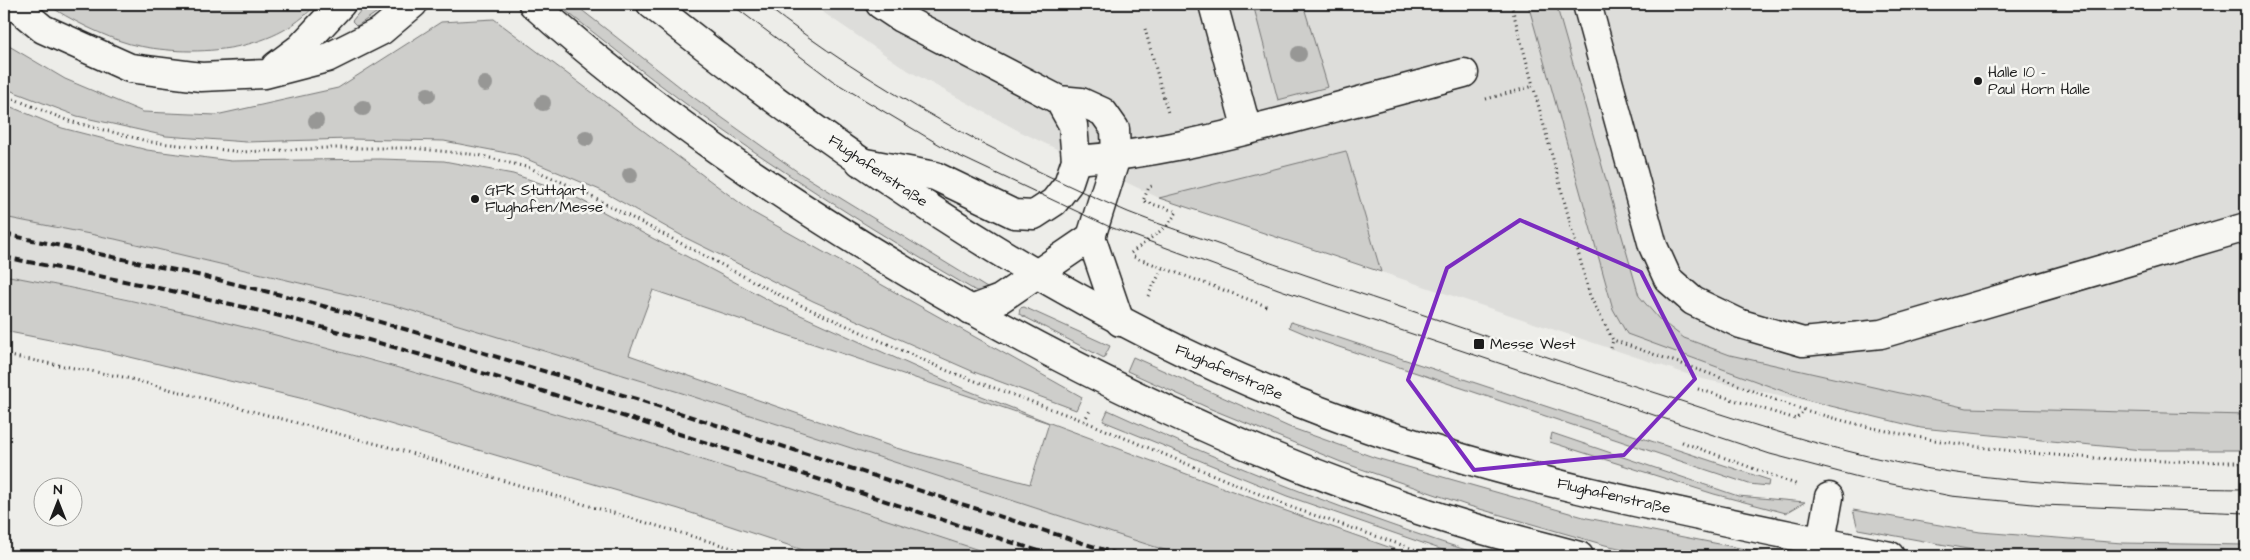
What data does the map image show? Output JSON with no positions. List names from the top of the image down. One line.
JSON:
{"streets":{"main road":["Flughafenstraße"]},"places":{"other":["Halle 10 - Paul Horn Halle","GFK Stuttgart Flughafen/Messe"],"transit":["Messe West"]},"north":"top"}
